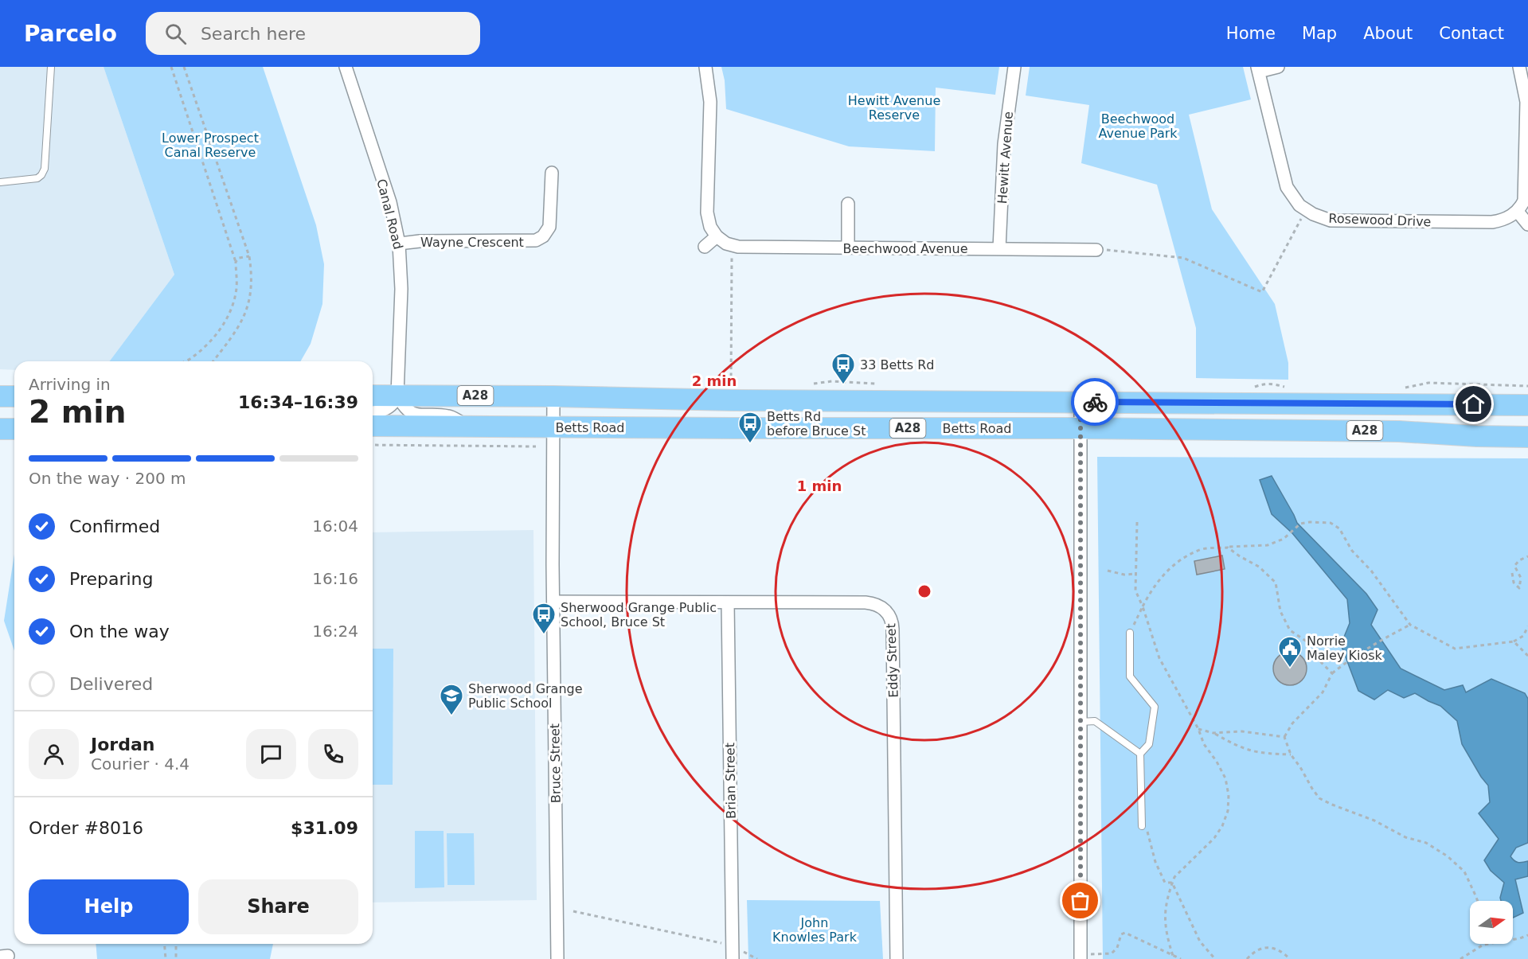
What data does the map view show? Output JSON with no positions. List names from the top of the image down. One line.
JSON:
{"streets":{"highway":["A28","Betts Road"],"street":["Hewitt Avenue","Canal Road","Rosewood Drive","Wayne Crescent","Beechwood Avenue","Eddy Street","Bruce Street","Brian Street"]},"crossings":[["Hewitt Avenue","Beechwood Avenue"],["Canal Road","Wayne Crescent"],["Canal Road","Betts Road"],["Betts Road","Bruce Street"],["Eddy Street","Bruce Street"],["Eddy Street","Brian Street"]],"parks":["Hewitt Avenue Reserve","Beechwood Avenue Park","Lower Prospect Canal Reserve","John Knowles Park"],"places":{"bus stop":["33 Betts Rd","Betts Rd before Bruce St","Sherwood Grange Public School, Bruce St"],"public building":["Norrie Maley Kiosk"],"school or university":["Sherwood Grange Public School"]},"north":"right","page":{"header":"Parcelo","search":"Search here","nav":["Home","Map","About","Contact"],"heading":["2 min","Arriving in","16:34–16:39"],"panel":["Jordan","Courier · 4.4","Order #8016","$31.09"],"bar":"On the way · 200 m","list":[["Confirmed","16:04"],["Preparing","16:16"],["On the way","16:24"],"Delivered"],"buttons":["Help","Share"]},"rings":["2 min","1 min"]}
